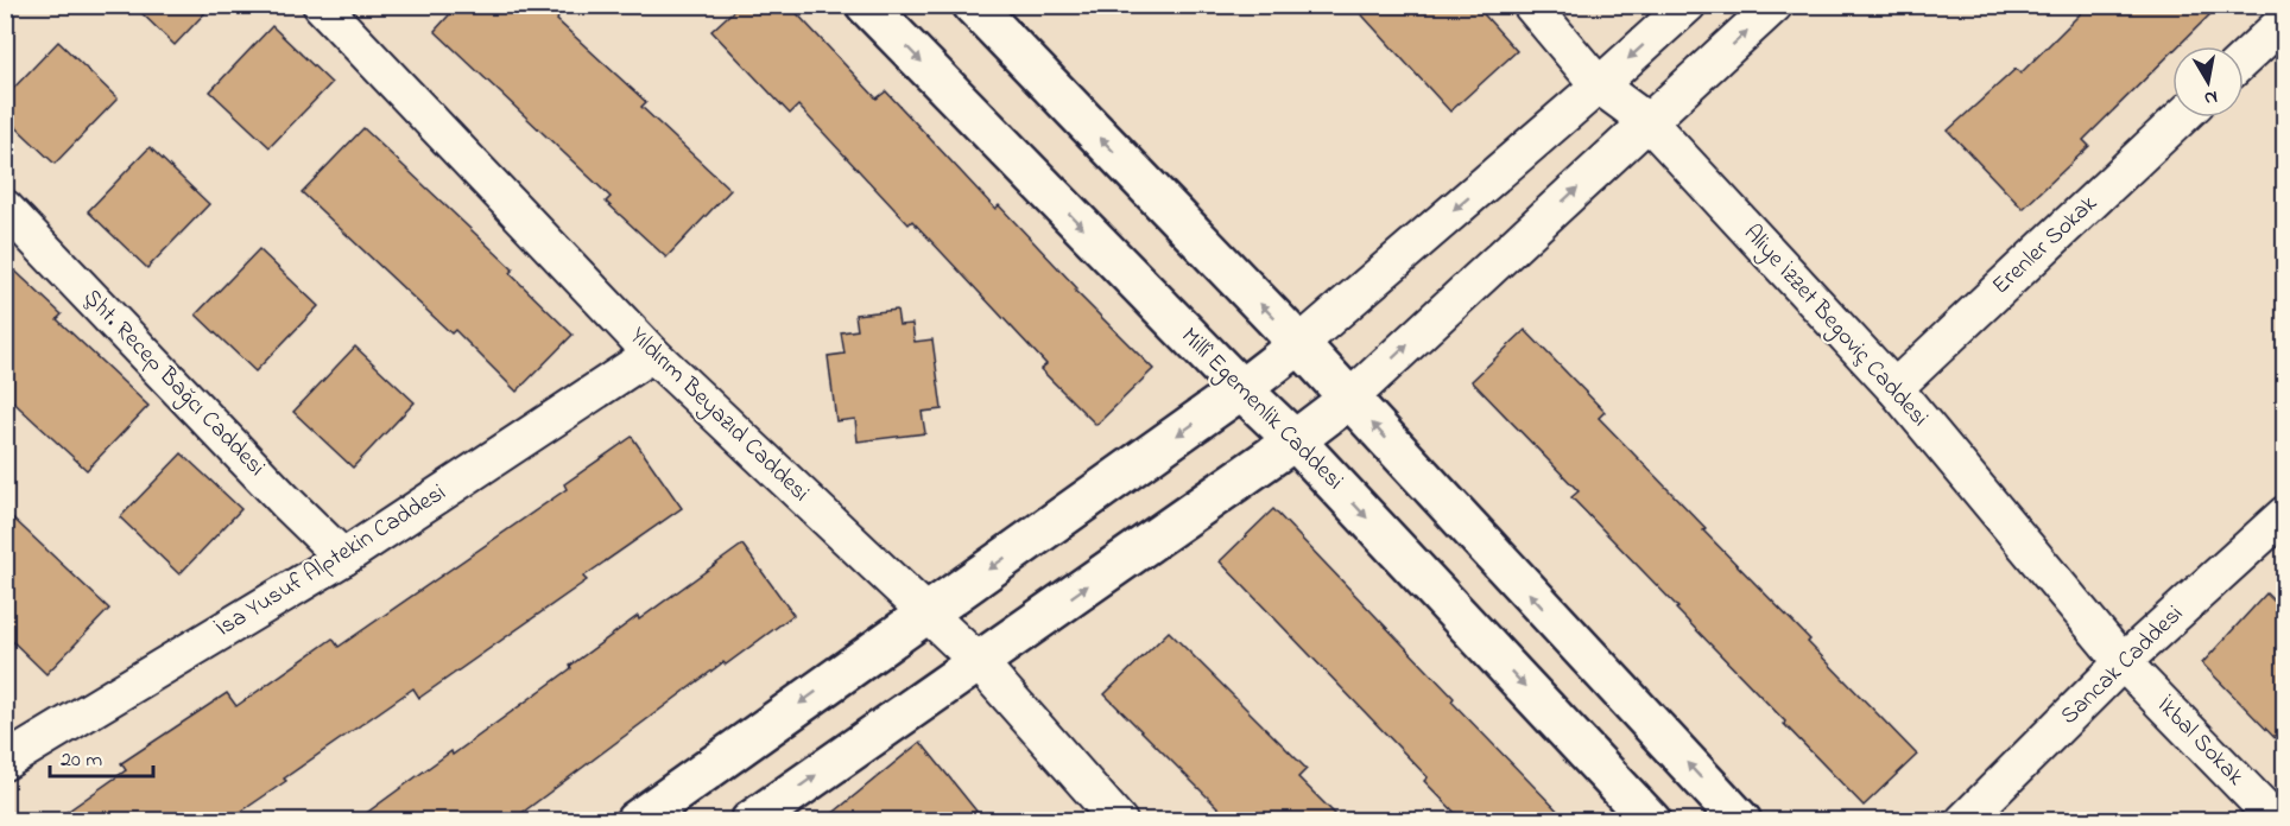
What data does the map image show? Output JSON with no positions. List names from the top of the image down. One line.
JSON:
{"streets":{"main road":["Millî Egemenlik Caddesi"],"street":["Erenler Sokak","Aliye İzzet Begoviç Caddesi","Şht. Recep Bağcı Caddesi","Yıldırım Beyazıd Caddesi","İsa Yusuf Alptekin Caddesi","Sancak Caddesi","İkbal Sokak"]},"crossings":[["Erenler Sokak","Aliye İzzet Begoviç Caddesi"],["Aliye İzzet Begoviç Caddesi","Sancak Caddesi"],["Aliye İzzet Begoviç Caddesi","İkbal Sokak"],["Şht. Recep Bağcı Caddesi","İsa Yusuf Alptekin Caddesi"],["Yıldırım Beyazıd Caddesi","İsa Yusuf Alptekin Caddesi"],["Sancak Caddesi","İkbal Sokak"]],"scale_bar":"20 m","north":"bottom"}
